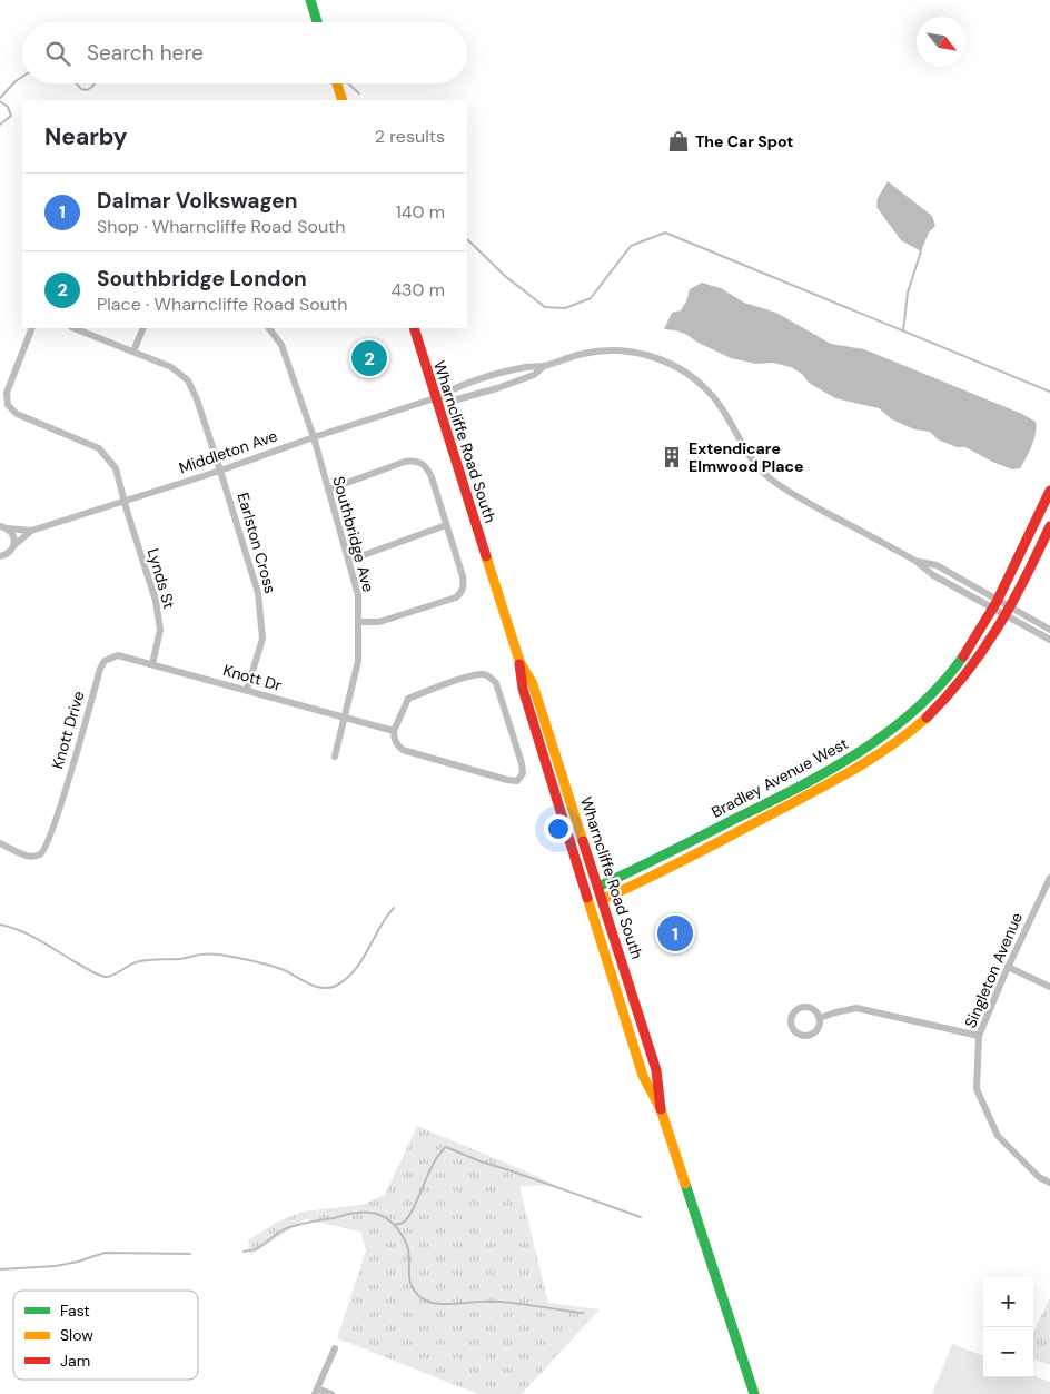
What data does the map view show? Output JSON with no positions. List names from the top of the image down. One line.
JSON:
{"streets":{"main road":["Wharncliffe Road South","Bradley Avenue West"],"street":["Middleton Ave","Southbridge Ave","Earlston Cross","Lynds St","Knott Dr","Knott Drive","Singleton Avenue"]},"crossings":[["Wharncliffe Road South","Middleton Ave"],["Wharncliffe Road South","Bradley Avenue West"],["Middleton Ave","Southbridge Ave"],["Middleton Ave","Earlston Cross"],["Middleton Ave","Lynds St"],["Southbridge Ave","Knott Dr"],["Earlston Cross","Knott Dr"],["Lynds St","Knott Dr"],["Lynds St","Knott Drive"],["Knott Dr","Knott Drive"]],"places":{"shop":["The Car Spot"],"building":["Extendicare Elmwood Place"]},"legend":["Fast","Slow","Jam"],"north":"bottom right","page":{"search":"Search here","heading":["Nearby","2 results"],"list":[{"mark":"1","name":"Dalmar Volkswagen","note":"Shop · Wharncliffe Road South","value":"140 m"},{"mark":"2","name":"Southbridge London","note":"Place · Wharncliffe Road South","value":"430 m"}],"pins":["2","1"],"map_buttons":["+","−"]}}
